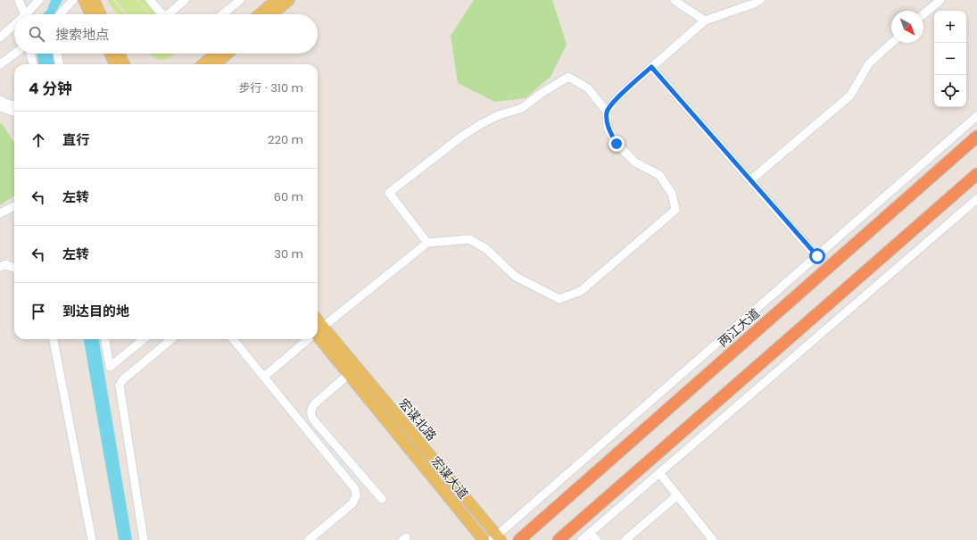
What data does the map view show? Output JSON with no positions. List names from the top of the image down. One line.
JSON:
{"streets":{"highway":["两江大道"],"main road":["宏谋北路","宏谋大道"]},"north":"bottom right","page":{"map_buttons":["+","−"],"search":"搜索地点","heading":["4 分钟","步行 · 310 m"],"list":[["直行","220 m"],["左转","60 m"],["左转","30 m"],"到达目的地"]}}
